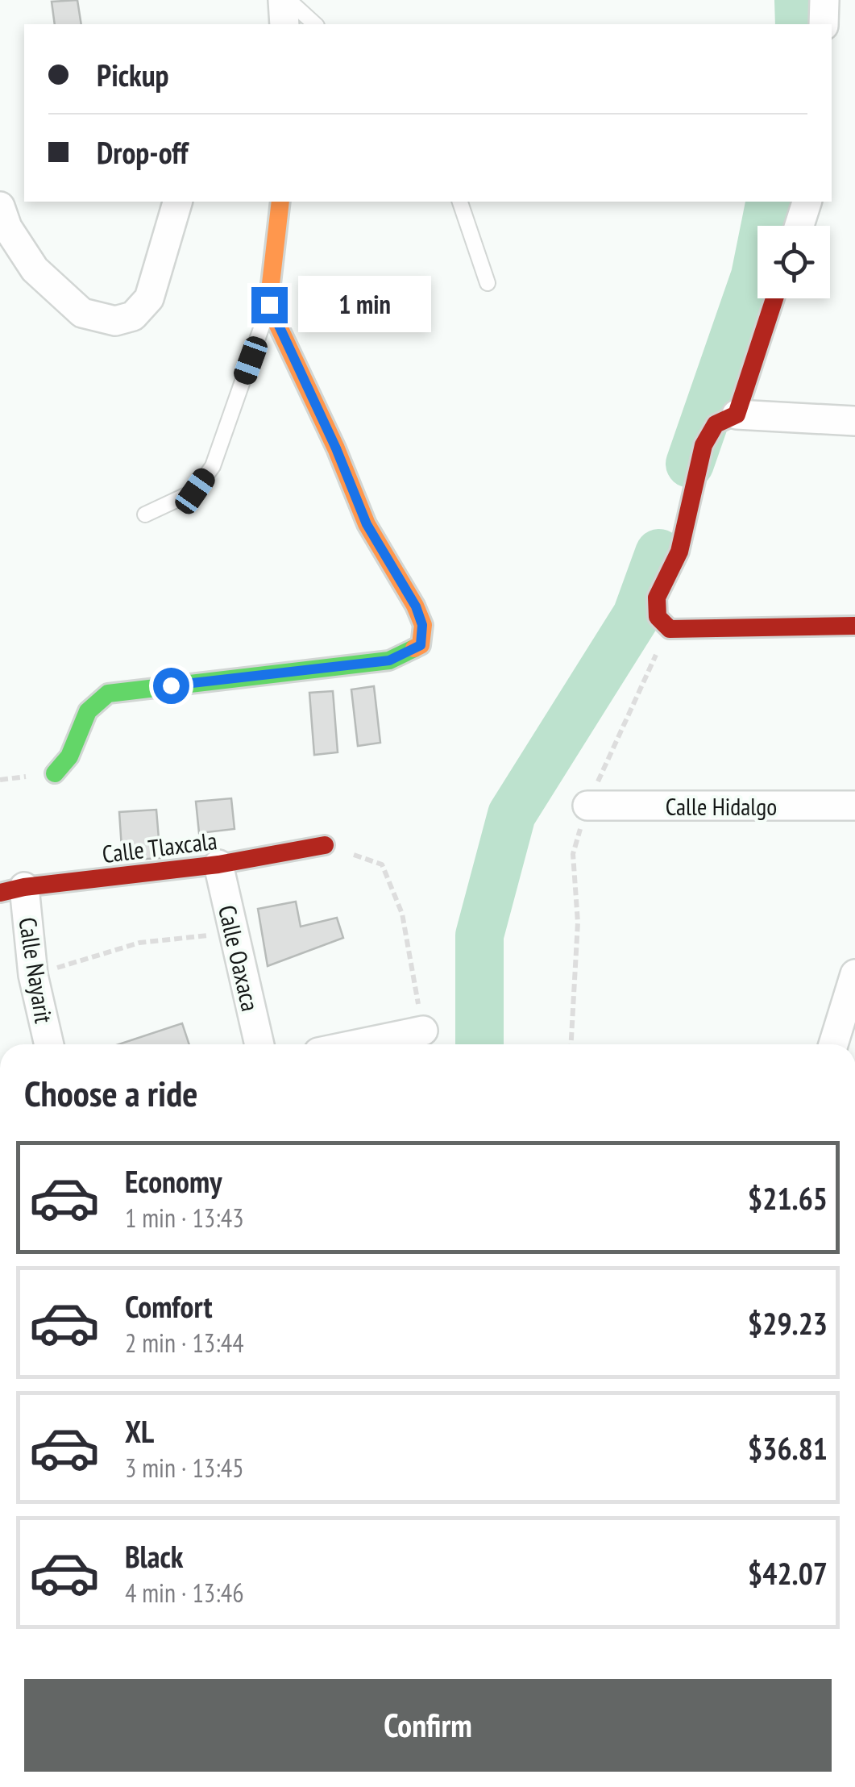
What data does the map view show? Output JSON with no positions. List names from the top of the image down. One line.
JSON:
{"streets":{"street":["Calle Hidalgo","Calle Tlaxcala","Calle Oaxaca","Calle Nayarit"]},"crossings":[["Calle Tlaxcala","Calle Oaxaca"],["Calle Tlaxcala","Calle Nayarit"]],"page":{"banner":["Pickup","Drop-off"],"bubble":"1 min","heading":"Choose a ride","list":[{"name":"Economy","note":"1 min · 13:43","value":"$21.65"},{"name":"Comfort","note":"2 min · 13:44","value":"$29.23"},{"name":"XL","note":"3 min · 13:45","value":"$36.81"},{"name":"Black","note":"4 min · 13:46","value":"$42.07"}],"buttons":"Confirm"}}
